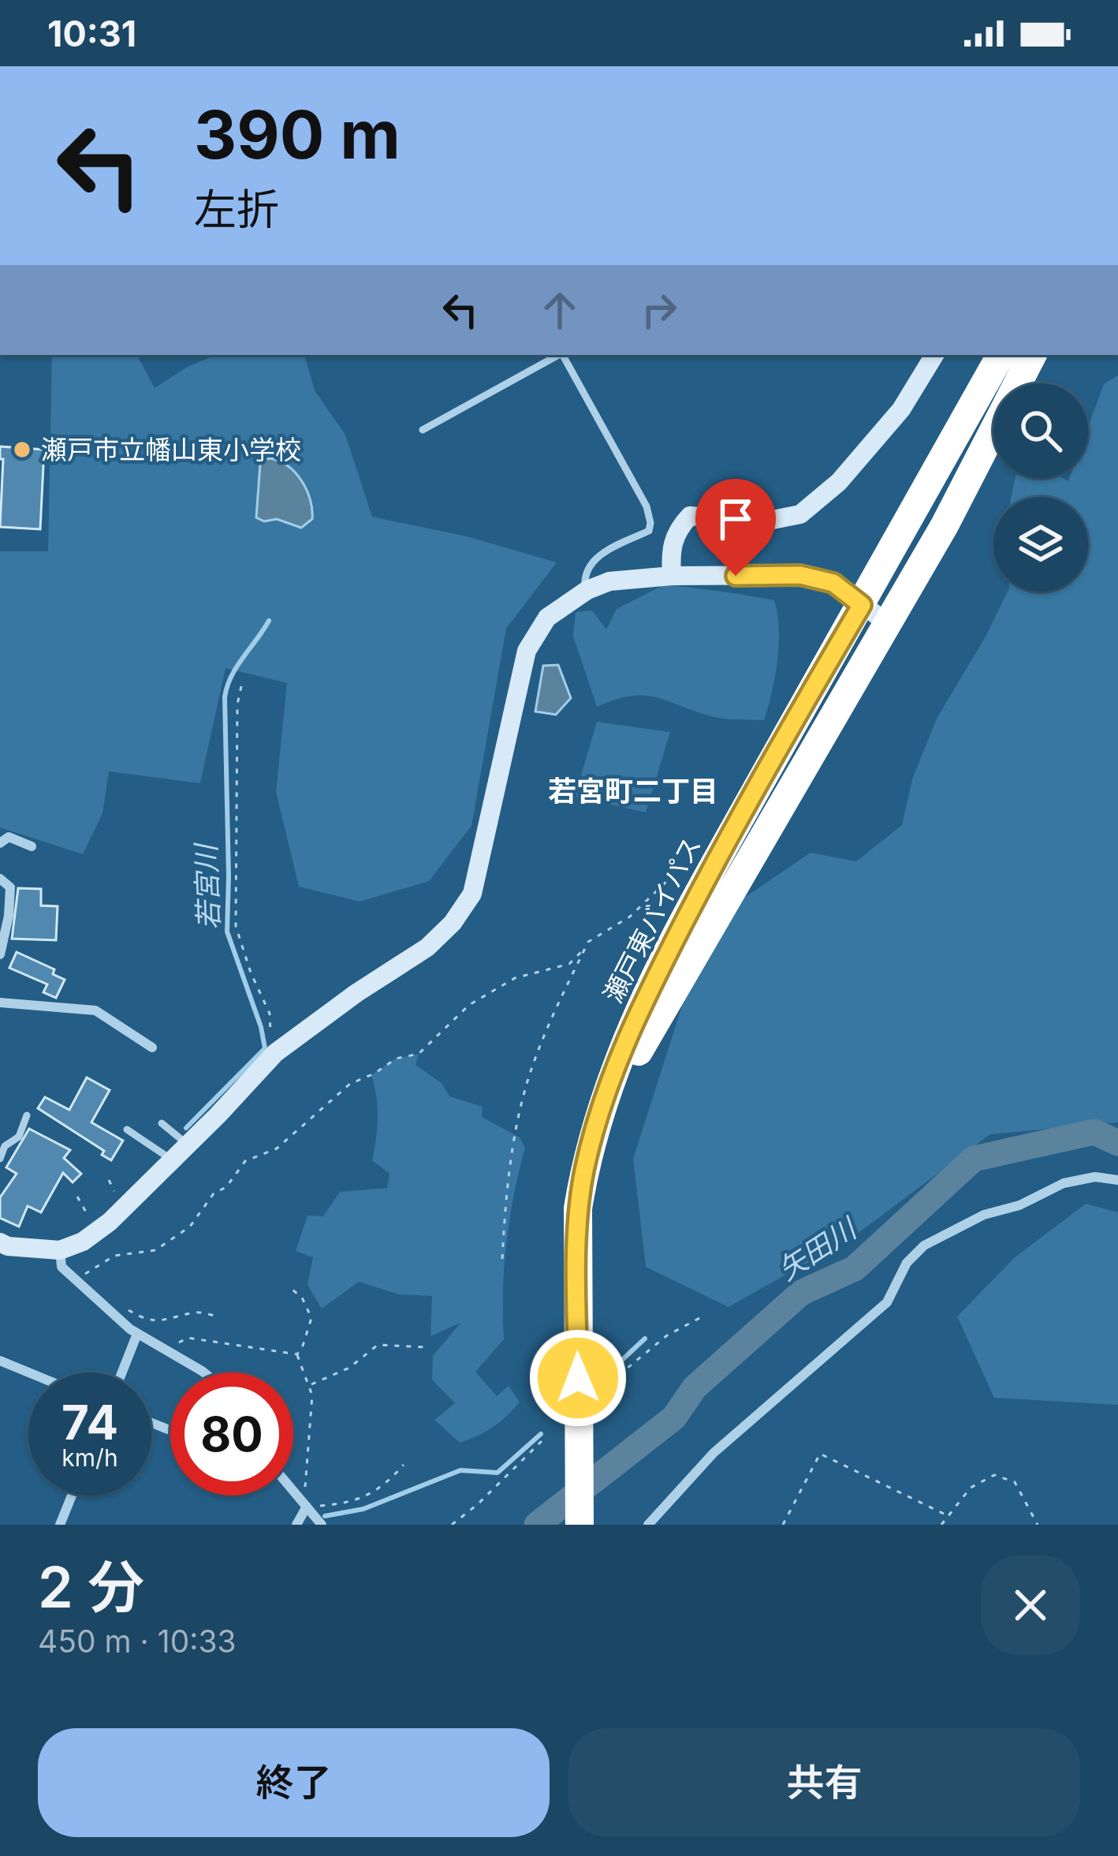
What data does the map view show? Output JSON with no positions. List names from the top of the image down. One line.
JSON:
{"streets":{"highway":["瀬戸東バイパス"]},"districts":["若宮町二丁目"],"water":["若宮川","矢田川"],"places":["瀬戸市立幡山東小学校"],"page":{"status":"10:31","turn":["390 m","左折"],"speed":"74 km/h","limit":"80","heading":["2 分","450 m · 10:33"],"buttons":["終了","共有"]}}
